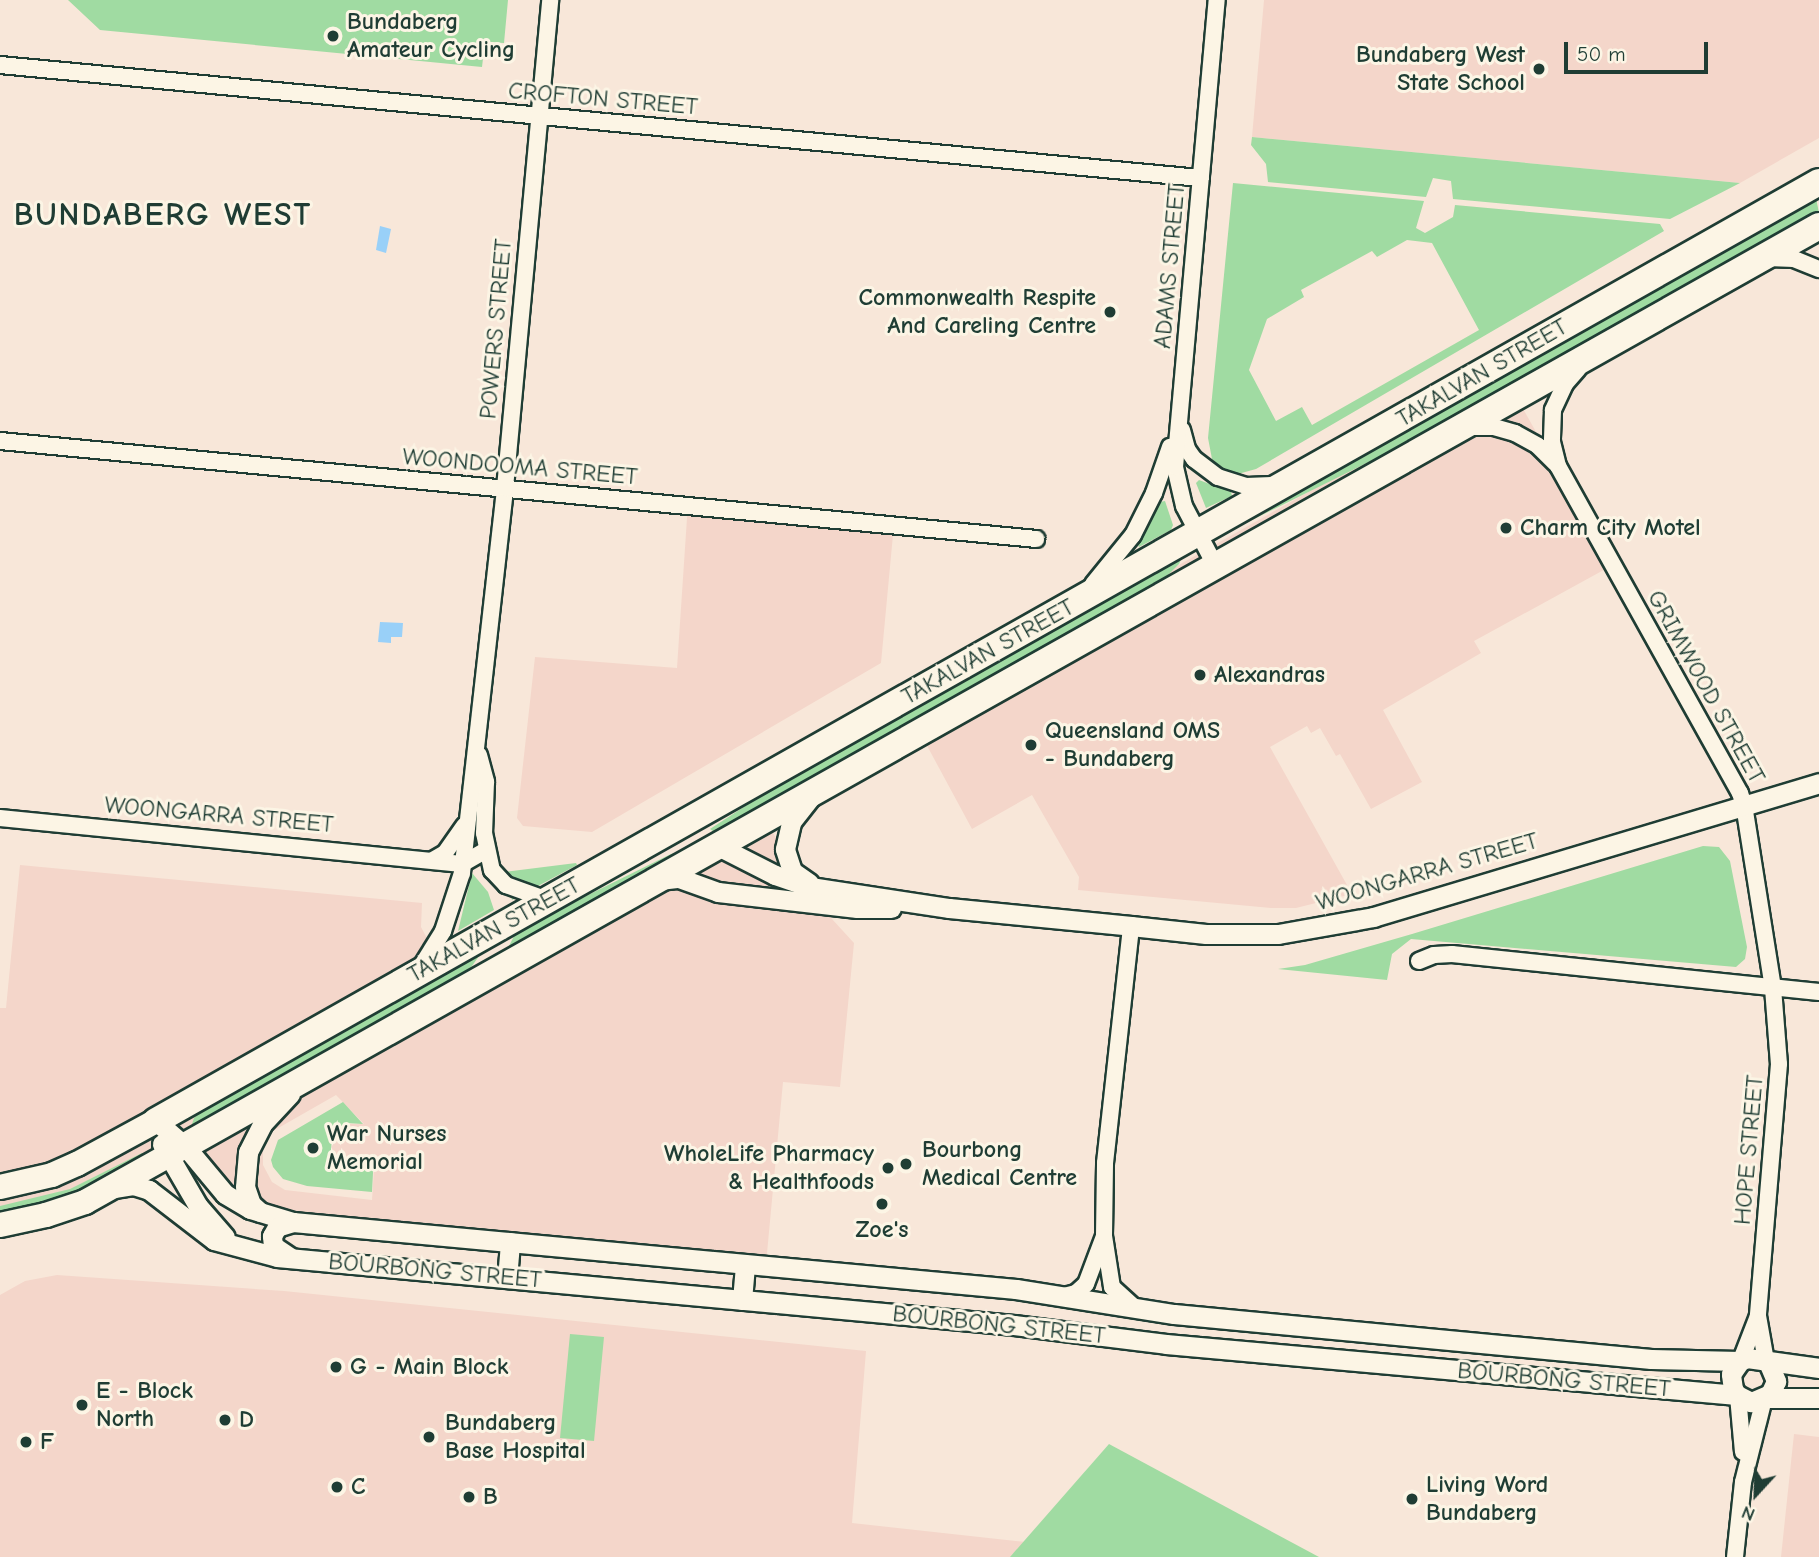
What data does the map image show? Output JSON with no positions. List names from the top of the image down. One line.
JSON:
{"streets":{"highway":["TAKALVAN STREET"],"street":["CROFTON STREET","ADAMS STREET","POWERS STREET","WOONDOOMA STREET","GRIMWOOD STREET","WOONGARRA STREET","HOPE STREET","BOURBONG STREET"]},"crossings":[["CROFTON STREET","ADAMS STREET"],["CROFTON STREET","POWERS STREET"],["ADAMS STREET","TAKALVAN STREET"],["POWERS STREET","TAKALVAN STREET"],["POWERS STREET","WOONDOOMA STREET"],["POWERS STREET","WOONGARRA STREET"],["TAKALVAN STREET","GRIMWOOD STREET"],["TAKALVAN STREET","WOONGARRA STREET"],["TAKALVAN STREET","BOURBONG STREET"],["GRIMWOOD STREET","WOONGARRA STREET"],["GRIMWOOD STREET","HOPE STREET"],["HOPE STREET","BOURBONG STREET"]],"districts":["BUNDABERG WEST"],"places":["Bundaberg Amateur Cycling","Bundaberg West State School","Commonwealth Respite And Careling Centre","Charm City Motel","Alexandras","Queensland OMS - Bundaberg","War Nurses Memorial","Bourbong Medical Centre","WholeLife Pharmacy & Healthfoods","Zoe's","G - Main Block","E - Block North","D","Bundaberg Base Hospital","F","C","B","Living Word Bundaberg"],"scale_bar":"50 m","north":"bottom"}
